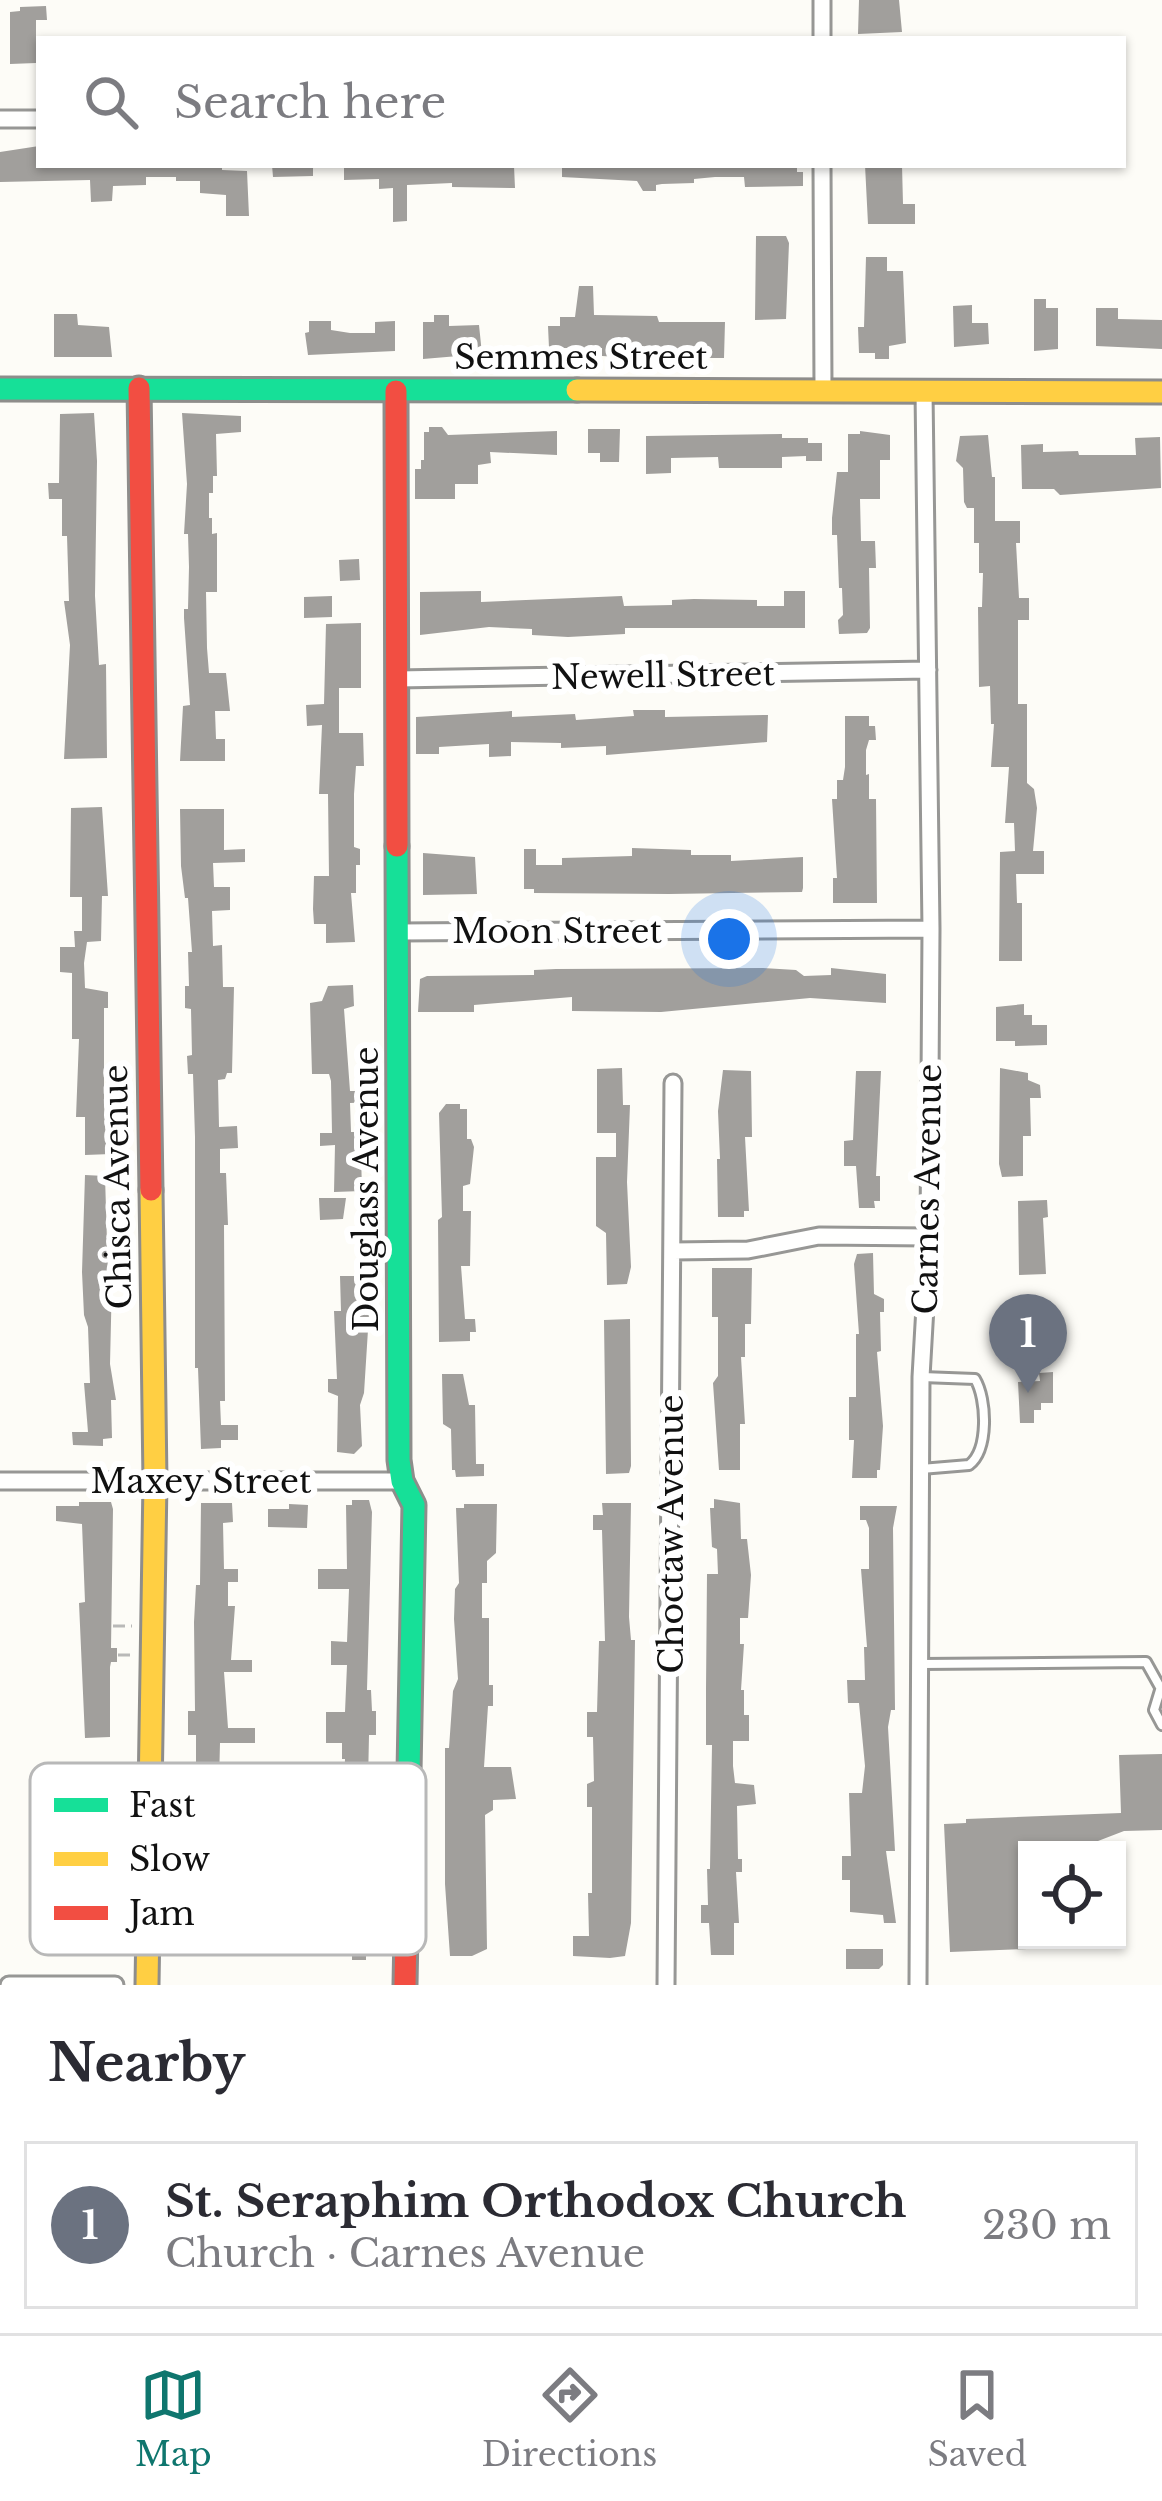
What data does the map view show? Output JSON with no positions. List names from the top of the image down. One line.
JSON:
{"streets":{"street":["Semmes Street","Newell Street","Moon Street","Chisca Avenue","Douglass Avenue","Carnes Avenue","Maxey Street","Choctaw Avenue"]},"crossings":[["Semmes Street","Chisca Avenue"],["Semmes Street","Douglass Avenue"],["Semmes Street","Carnes Avenue"],["Newell Street","Douglass Avenue"],["Newell Street","Carnes Avenue"],["Moon Street","Douglass Avenue"],["Moon Street","Carnes Avenue"],["Chisca Avenue","Maxey Street"],["Douglass Avenue","Maxey Street"]],"legend":["Fast","Slow","Jam"],"page":{"search":"Search here","pins":"1","heading":"Nearby","list":[{"mark":"1","name":"St. Seraphim Orthodox Church","note":"Church · Carnes Avenue","value":"230 m"}],"nav":["Map","Directions","Saved"]}}
